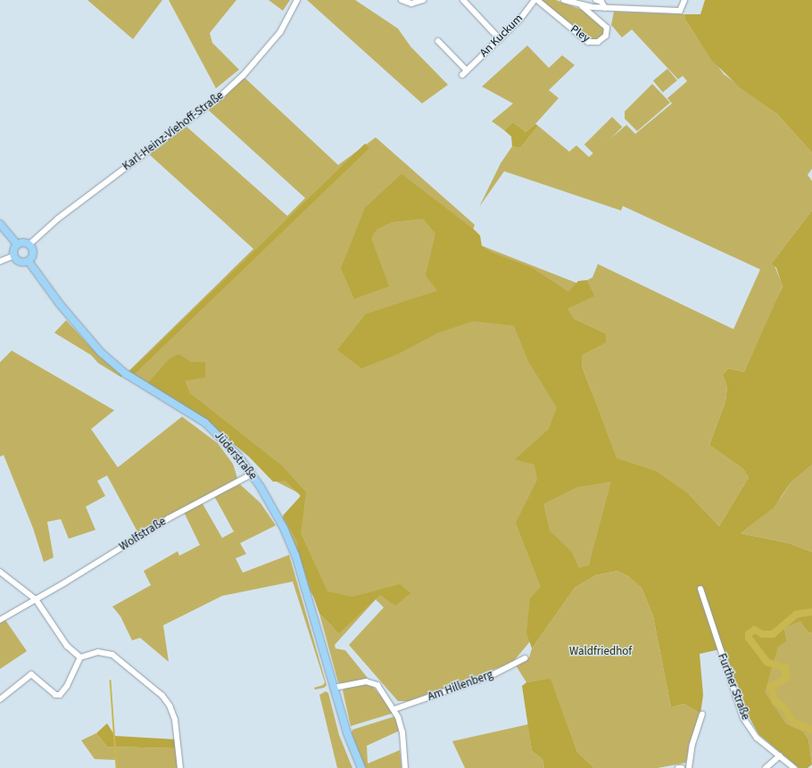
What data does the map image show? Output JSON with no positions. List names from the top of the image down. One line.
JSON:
{"streets":{"main road":["Jüderstraße"],"street":["Pley","An Kuckum","Karl-Heinz-Viehoff-Straße","Wolfstraße","Am Hillenberg","Further Straße"]},"crossings":[["Pley","An Kuckum"],["Karl-Heinz-Viehoff-Straße","Jüderstraße"],["Jüderstraße","Wolfstraße"]],"parks":["Waldfriedhof"]}
